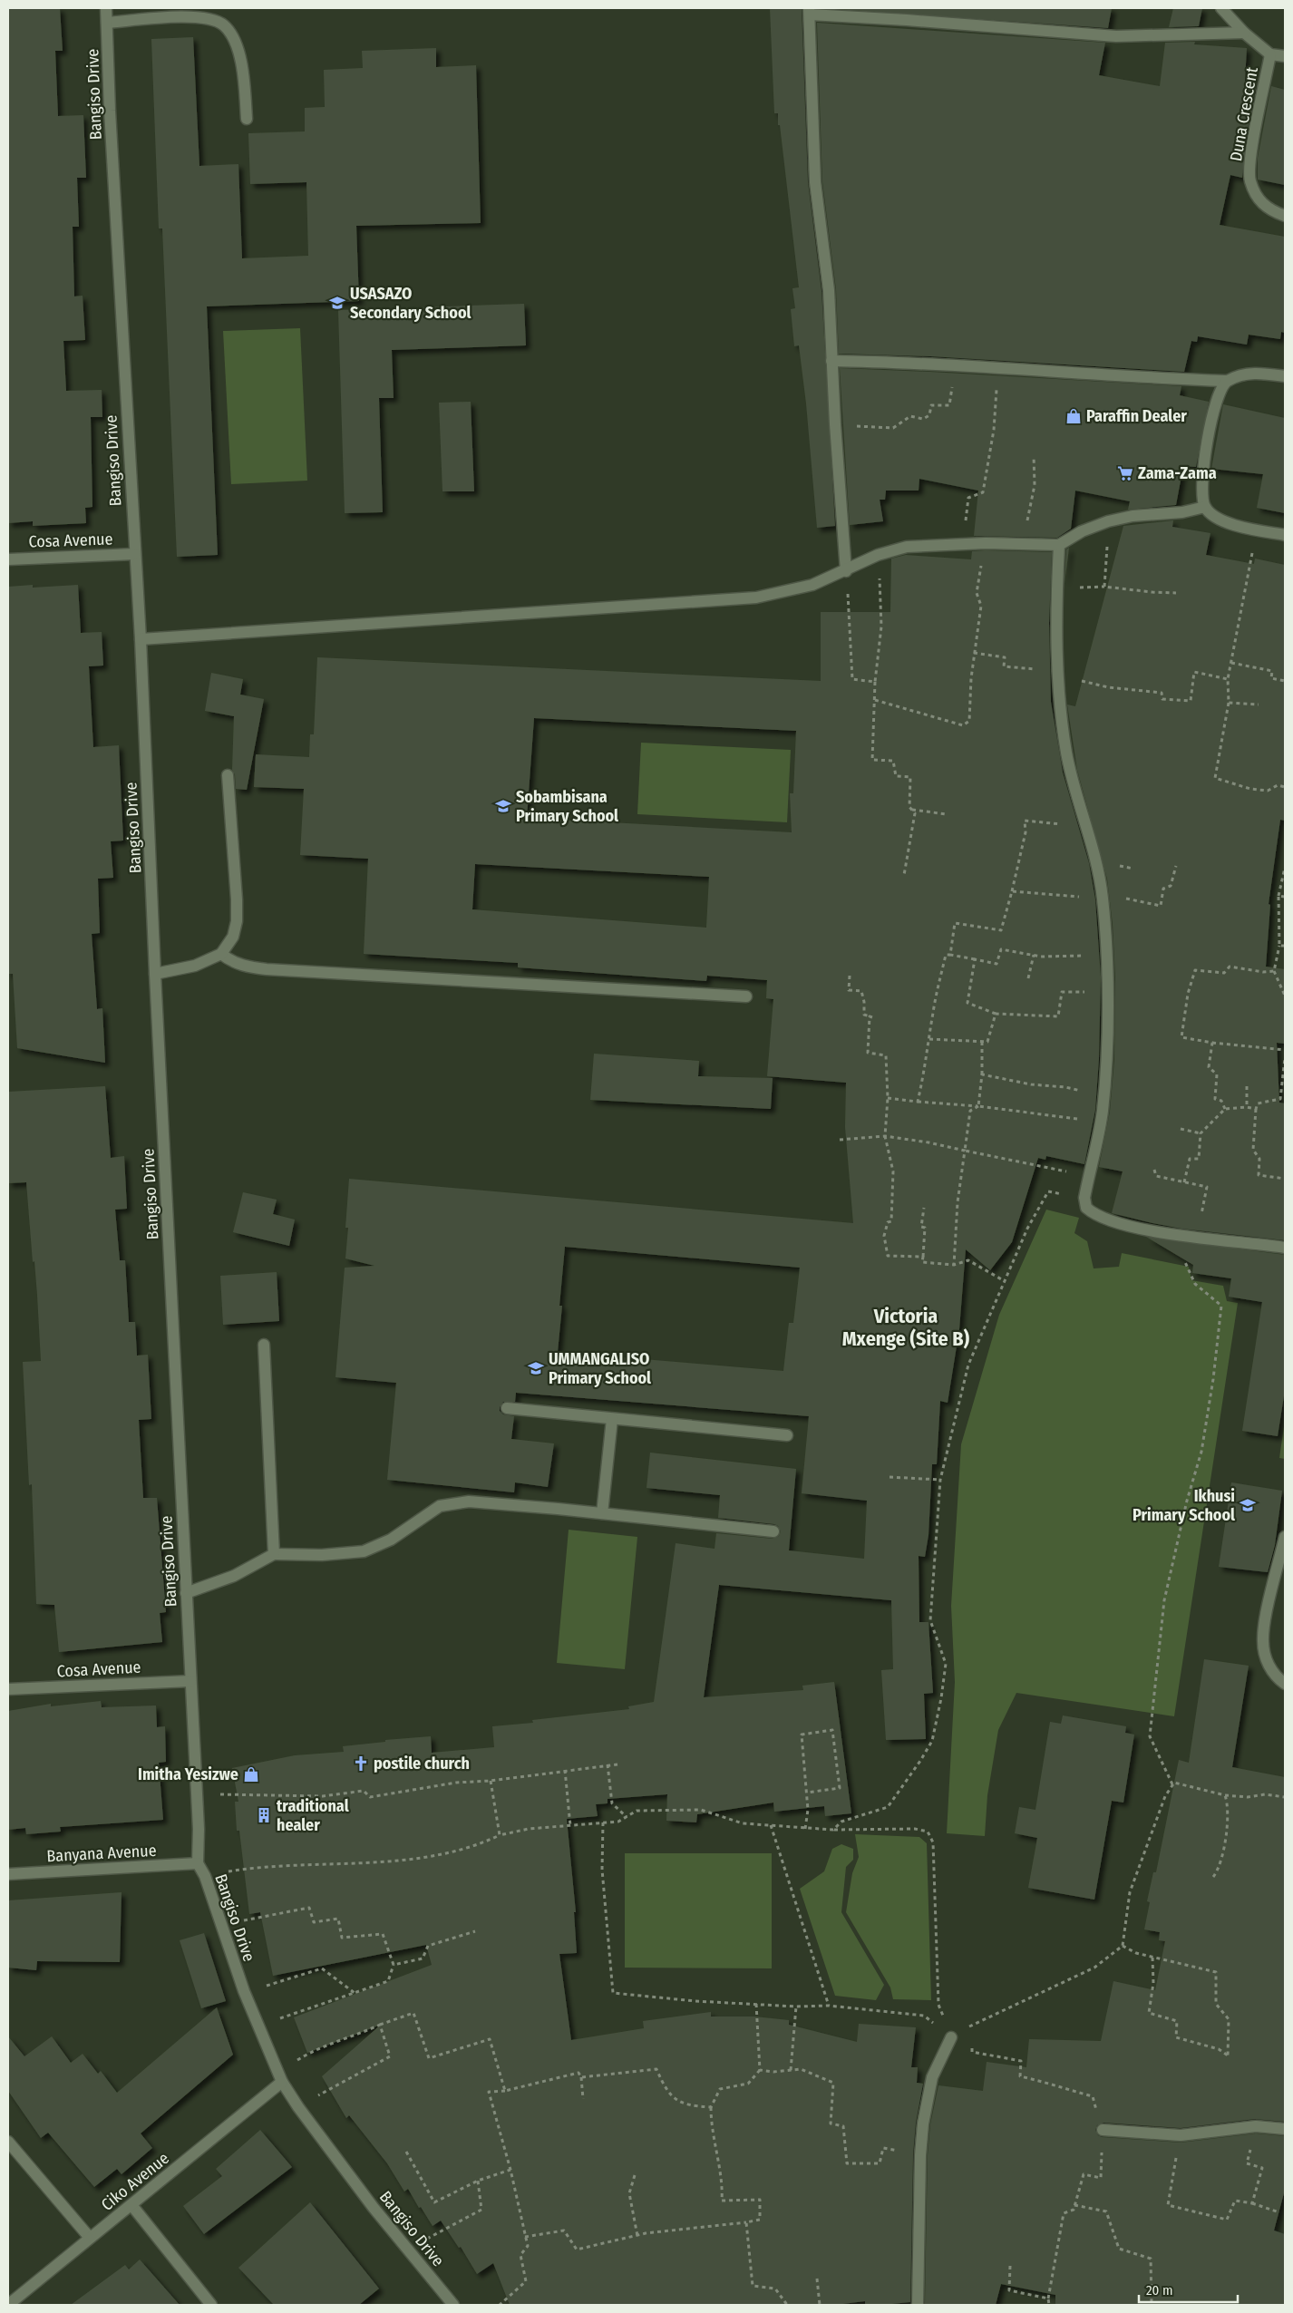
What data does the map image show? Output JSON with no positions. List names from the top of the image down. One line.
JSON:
{"streets":{"street":["Bangiso Drive","Duna Crescent","Cosa Avenue","Banyana Avenue","Ciko Avenue"]},"crossings":[["Bangiso Drive","Cosa Avenue"],["Bangiso Drive","Banyana Avenue"],["Bangiso Drive","Ciko Avenue"]],"districts":["Victoria Mxenge (Site B)"],"places":{"school or university":["USASAZO Secondary School","Sobambisana Primary School","UMMANGALISO Primary School","Ikhusi Primary School"],"shop":["Paraffin Dealer","Imitha Yesizwe"],"supermarket":["Zama-Zama"],"church":["postile church"],"building":["traditional healer"]},"scale_bar":"20 m"}
